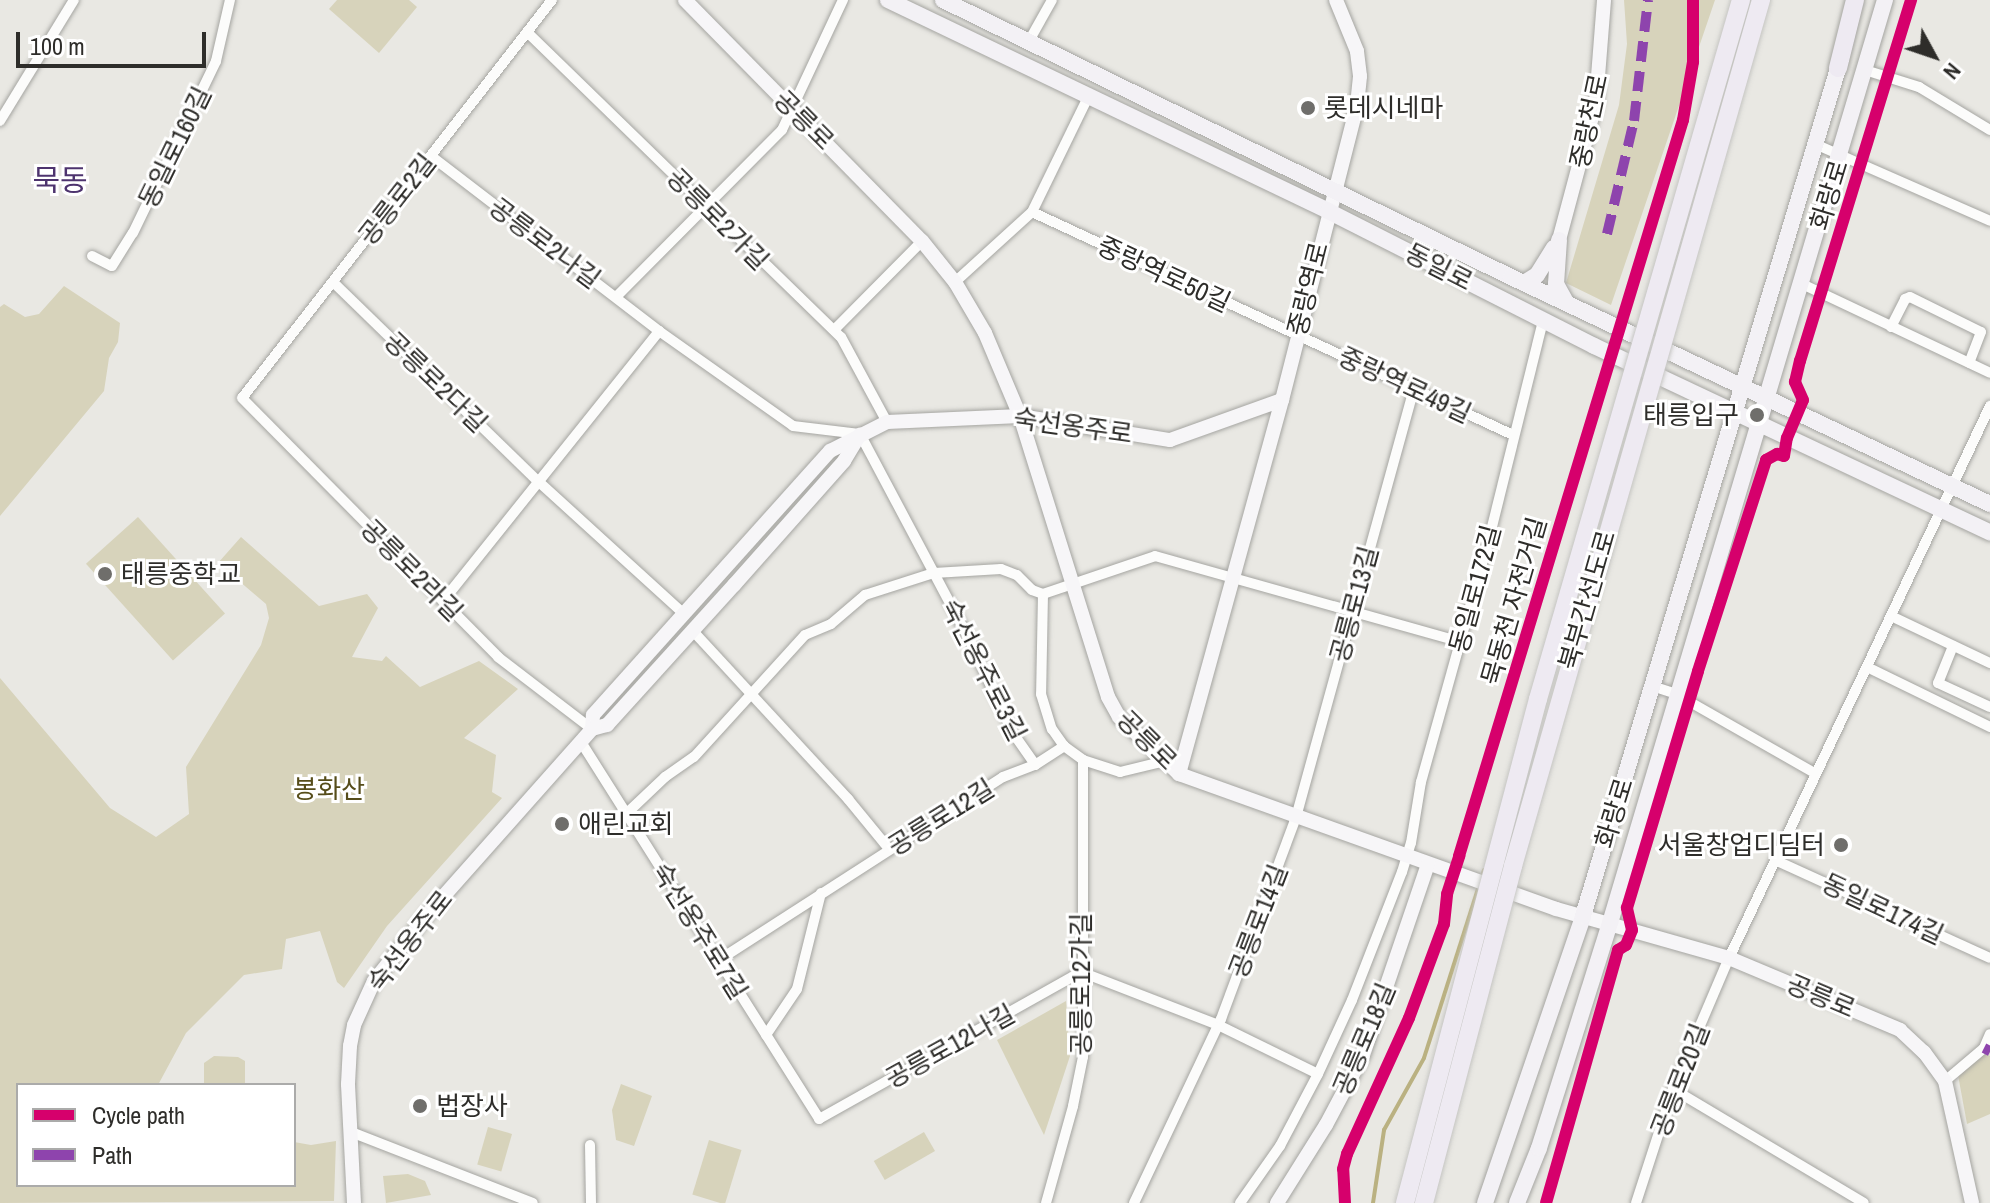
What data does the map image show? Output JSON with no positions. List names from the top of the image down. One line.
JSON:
{"streets":{"highway":["북부간선도로"],"main road":["화랑로","동일로"],"street":["공릉로","중랑천로","동일로160길","공릉로2길","공릉로2가길","공릉로2나길","중랑역로50길","중랑역로","공릉로2다길","중랑역로49길","숙선옹주로","공릉로2라길","동일로172길","공릉로13길","숙선옹주로3길","공릉로12길","동일로174길","공릉로14길","숙선옹주로7길","공릉로12가길","공릉로18길","공릉로12나길","공릉로20길"],"cycle path":["묵동천 자전거길"]},"crossings":[["공릉로","화랑로"],["공릉로","중랑역로"],["공릉로","숙선옹주로"],["공릉로","동일로172길"],["공릉로","공릉로13길"],["공릉로","공릉로14길"],["공릉로","공릉로18길"],["공릉로","공릉로20길"],["화랑로","동일로"],["공릉로2길","공릉로2가길"],["공릉로2길","공릉로2나길"],["공릉로2길","공릉로2다길"],["공릉로2길","공릉로2라길"],["공릉로2가길","숙선옹주로"],["공릉로2나길","숙선옹주로"],["공릉로2나길","숙선옹주로3길"],["동일로","중랑역로"],["동일로","동일로172길"],["중랑역로50길","중랑역로"],["중랑역로50길","중랑역로49길"],["중랑역로","중랑역로49길"],["중랑역로","숙선옹주로"],["공릉로2다길","숙선옹주로"],["중랑역로49길","동일로172길"],["중랑역로49길","공릉로13길"],["숙선옹주로","공릉로2라길"],["숙선옹주로","숙선옹주로3길"],["숙선옹주로","숙선옹주로7길"],["공릉로13길","공릉로14길"],["숙선옹주로3길","공릉로12길"],["숙선옹주로3길","숙선옹주로7길"],["공릉로12길","숙선옹주로7길"],["숙선옹주로7길","공릉로12나길"],["공릉로12가길","공릉로12나길"]],"districts":["묵동"],"parks":["봉화산"],"places":["롯데시네마","태릉입구","태릉중학교","애린교회","서울창업디딤터","법장사"],"legend":["Cycle path","Path"],"scale_bar":"100 m","north":"bottom right"}
